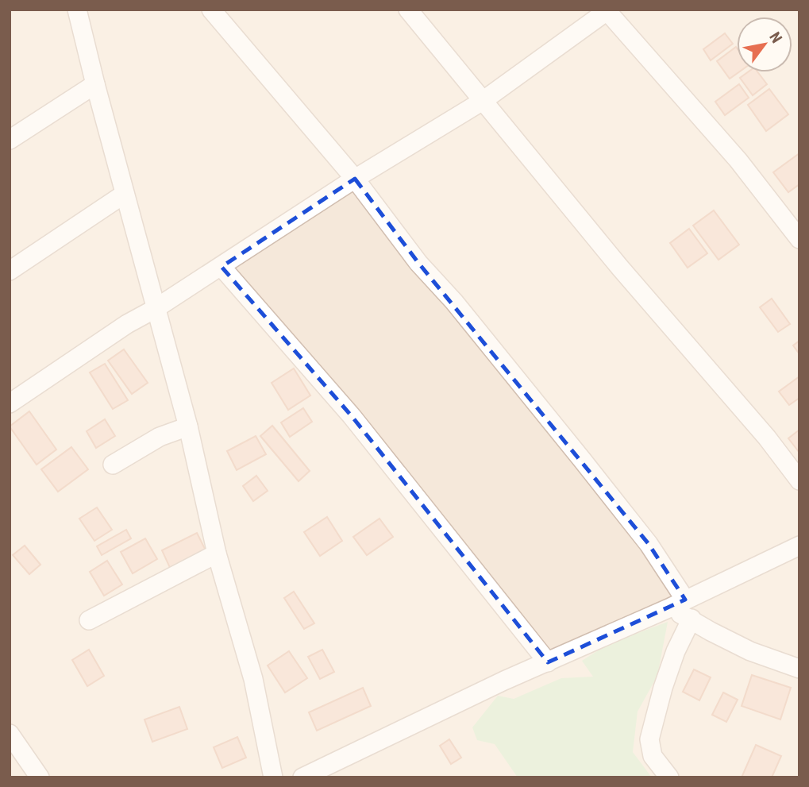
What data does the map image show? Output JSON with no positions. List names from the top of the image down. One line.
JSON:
{"north":"top right"}
